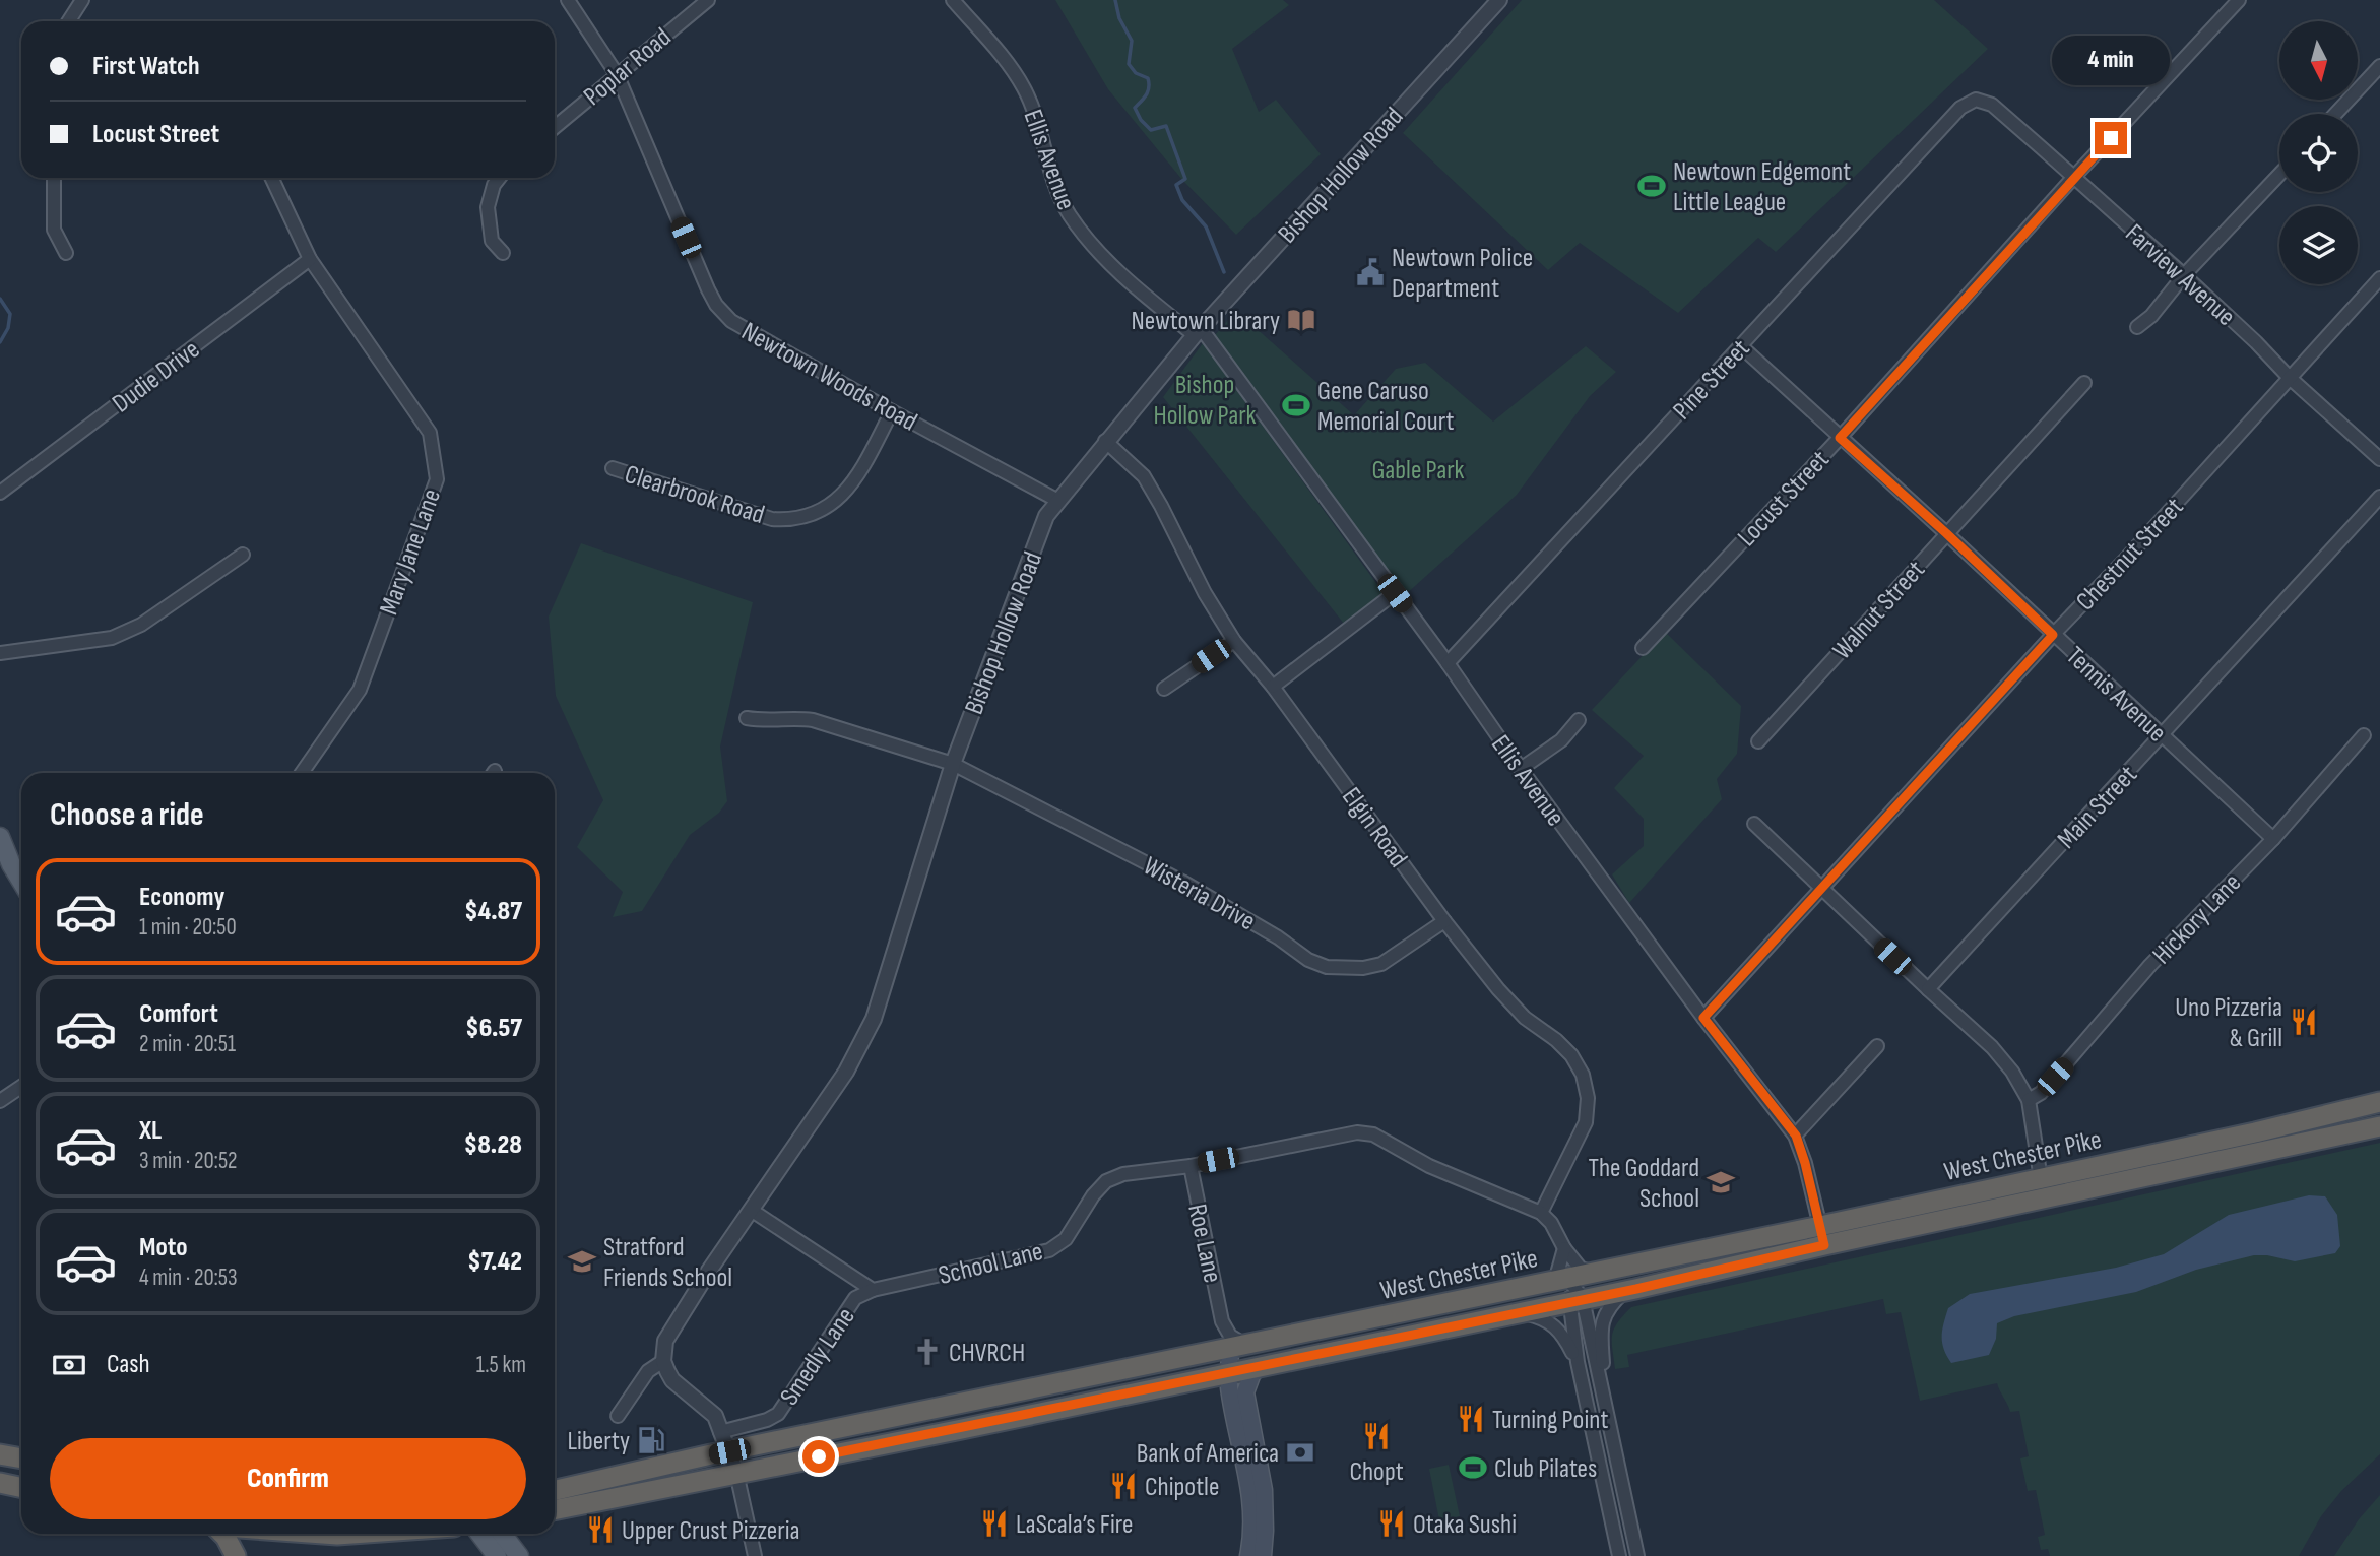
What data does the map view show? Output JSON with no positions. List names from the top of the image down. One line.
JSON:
{"streets":{"highway":["West Chester Pike"],"street":["Poplar Road","Ellis Avenue","Bishop Hollow Road","Farview Avenue","Dudie Drive","Newtown Woods Road","Pine Street","Clearbrook Road","Locust Street","Mary Jane Lane","Chestnut Street","Walnut Street","Tennis Avenue","Main Street","Elgin Road","Wisteria Drive","Hickory Lane","Roe Lane","School Lane","Smedly Lane"]},"crossings":[["Poplar Road","Newtown Woods Road"],["Ellis Avenue","Bishop Hollow Road"],["Ellis Avenue","Pine Street"],["Ellis Avenue","Chestnut Street"],["Ellis Avenue","West Chester Pike"],["Bishop Hollow Road","Newtown Woods Road"],["Bishop Hollow Road","Elgin Road"],["Bishop Hollow Road","Wisteria Drive"],["Farview Avenue","Pine Street"],["Farview Avenue","Locust Street"],["Farview Avenue","Chestnut Street"],["Dudie Drive","Mary Jane Lane"],["Newtown Woods Road","Clearbrook Road"],["Pine Street","Tennis Avenue"],["Locust Street","Tennis Avenue"],["Chestnut Street","Tennis Avenue"],["Walnut Street","Tennis Avenue"],["Tennis Avenue","Main Street"],["Tennis Avenue","Hickory Lane"],["Elgin Road","Wisteria Drive"],["Elgin Road","School Lane"],["Roe Lane","School Lane"],["School Lane","Smedly Lane"]],"parks":["Bishop Hollow Park","Gable Park"],"places":{"sports":["Newtown Edgemont Little League","Gene Caruso Memorial Court","Club Pilates"],"public building":["Newtown Police Department"],"library":["Newtown Library"],"restaurant":["Uno Pizzeria & Grill","Turning Point","Chopt","Chipotle","LaScala’s Fire","Otaka Sushi","Upper Crust Pizzeria"],"school or university":["The Goddard School","Stratford Friends School"],"church":["CHVRCH"],"fuel station":["Liberty"],"bank":["Bank of America"]},"north":"bottom","page":{"banner":["First Watch","Locust Street"],"bubble":"4 min","heading":"Choose a ride","list":[{"name":"Economy","note":"1 min · 20:50","value":"$4.87"},{"name":"Comfort","note":"2 min · 20:51","value":"$6.57"},{"name":"XL","note":"3 min · 20:52","value":"$8.28"},{"name":"Moto","note":"4 min · 20:53","value":"$7.42"}],"pay":["Cash","1.5 km"],"buttons":"Confirm"}}
